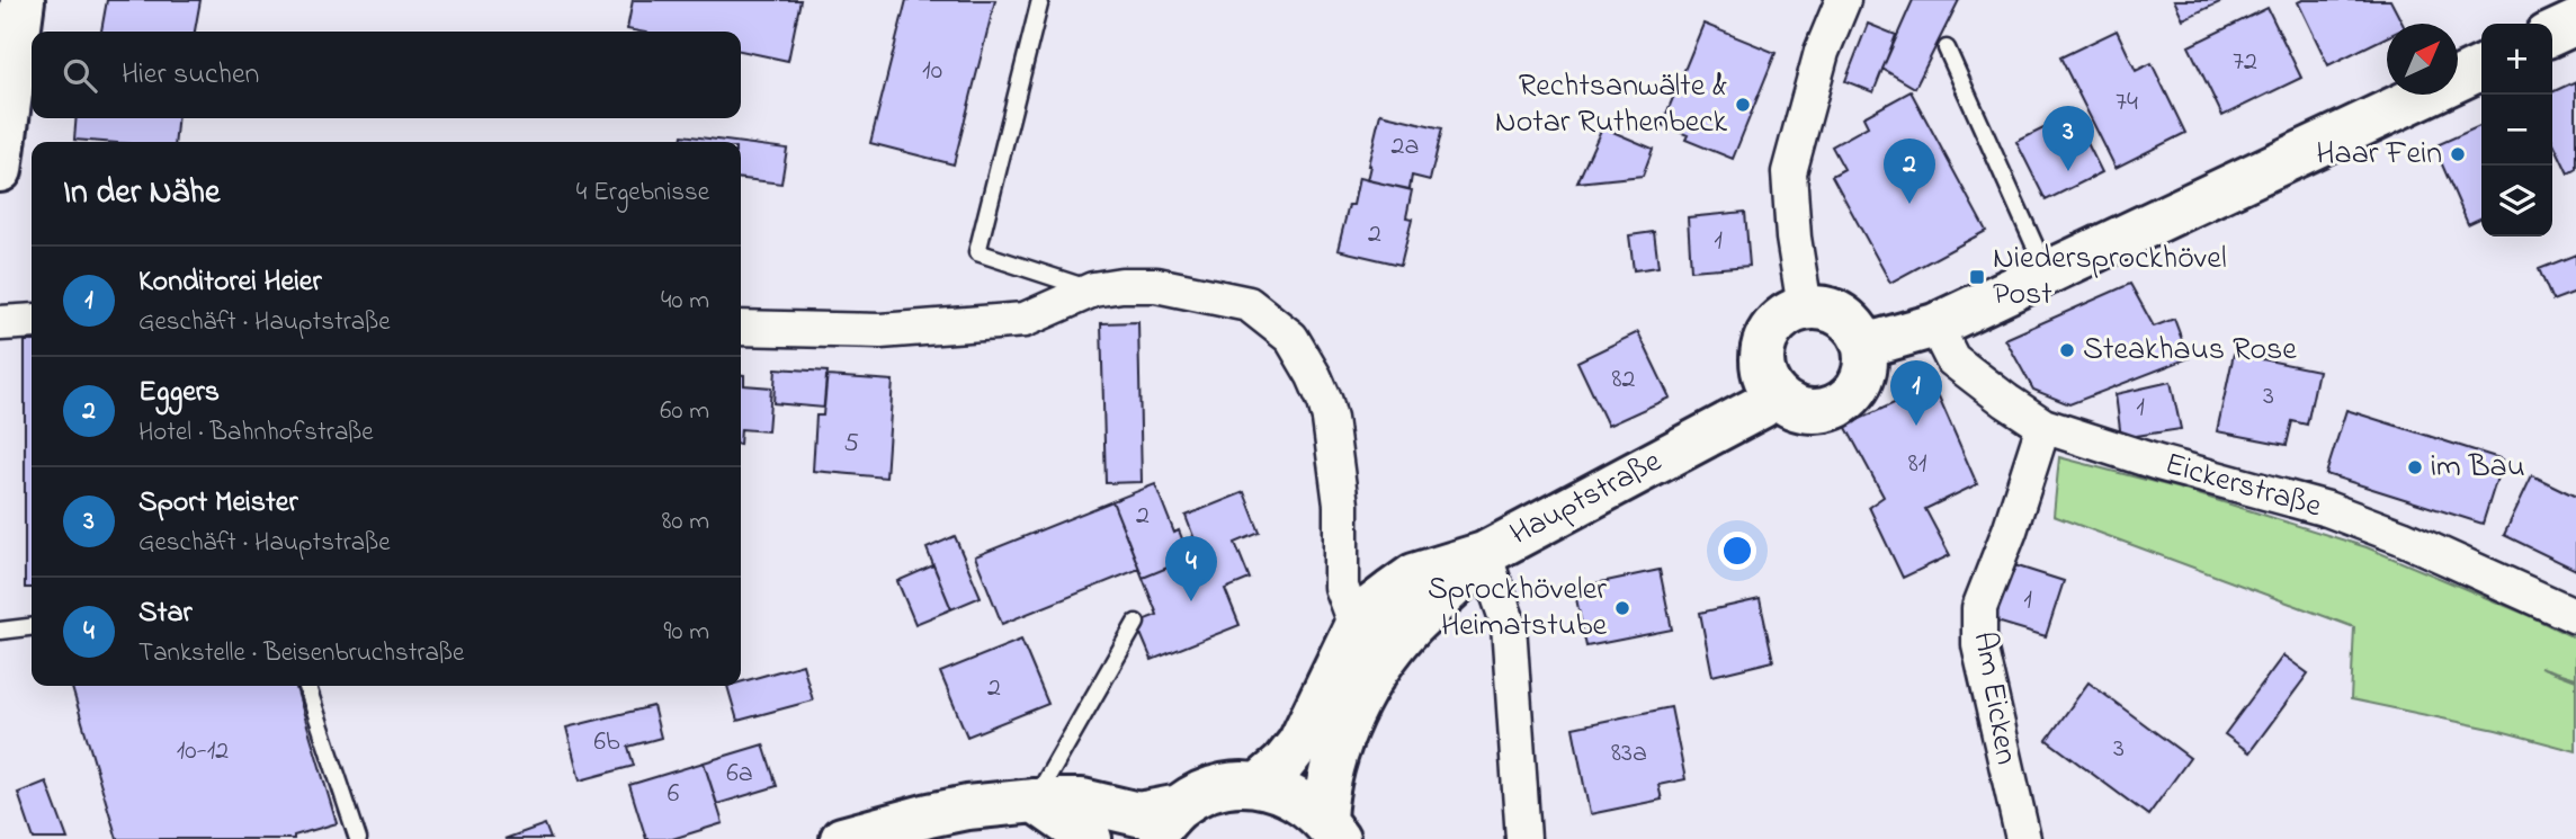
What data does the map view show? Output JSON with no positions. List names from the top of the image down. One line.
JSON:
{"streets":{"main road":["Hauptstraße"],"street":["Eickerstraße","Am Eicken"]},"crossings":[["Eickerstraße","Am Eicken"]],"places":{"other":["Rechtsanwälte & Notar Ruthenbeck","Haar Fein","Steakhaus Rose","im Bau","Sprockhöveler Heimatstube"],"transit":["Niedersprockhövel Post"]},"house_numbers":["72","10","74","2a","2","1","82","3","1","5","81","2","1","2","6b","3","10-12","83a","6a","6"],"north":"top right","page":{"map_buttons":["+","−"],"search":"Hier suchen","pins":["3","2","1","4"],"heading":["In der Nähe","4 Ergebnisse"],"list":[{"mark":"1","name":"Konditorei Heier","note":"Geschäft · Hauptstraße","value":"40 m"},{"mark":"2","name":"Eggers","note":"Hotel · Bahnhofstraße","value":"60 m"},{"mark":"3","name":"Sport Meister","note":"Geschäft · Hauptstraße","value":"80 m"},{"mark":"4","name":"Star","note":"Tankstelle · Beisenbruchstraße","value":"90 m"}]}}
